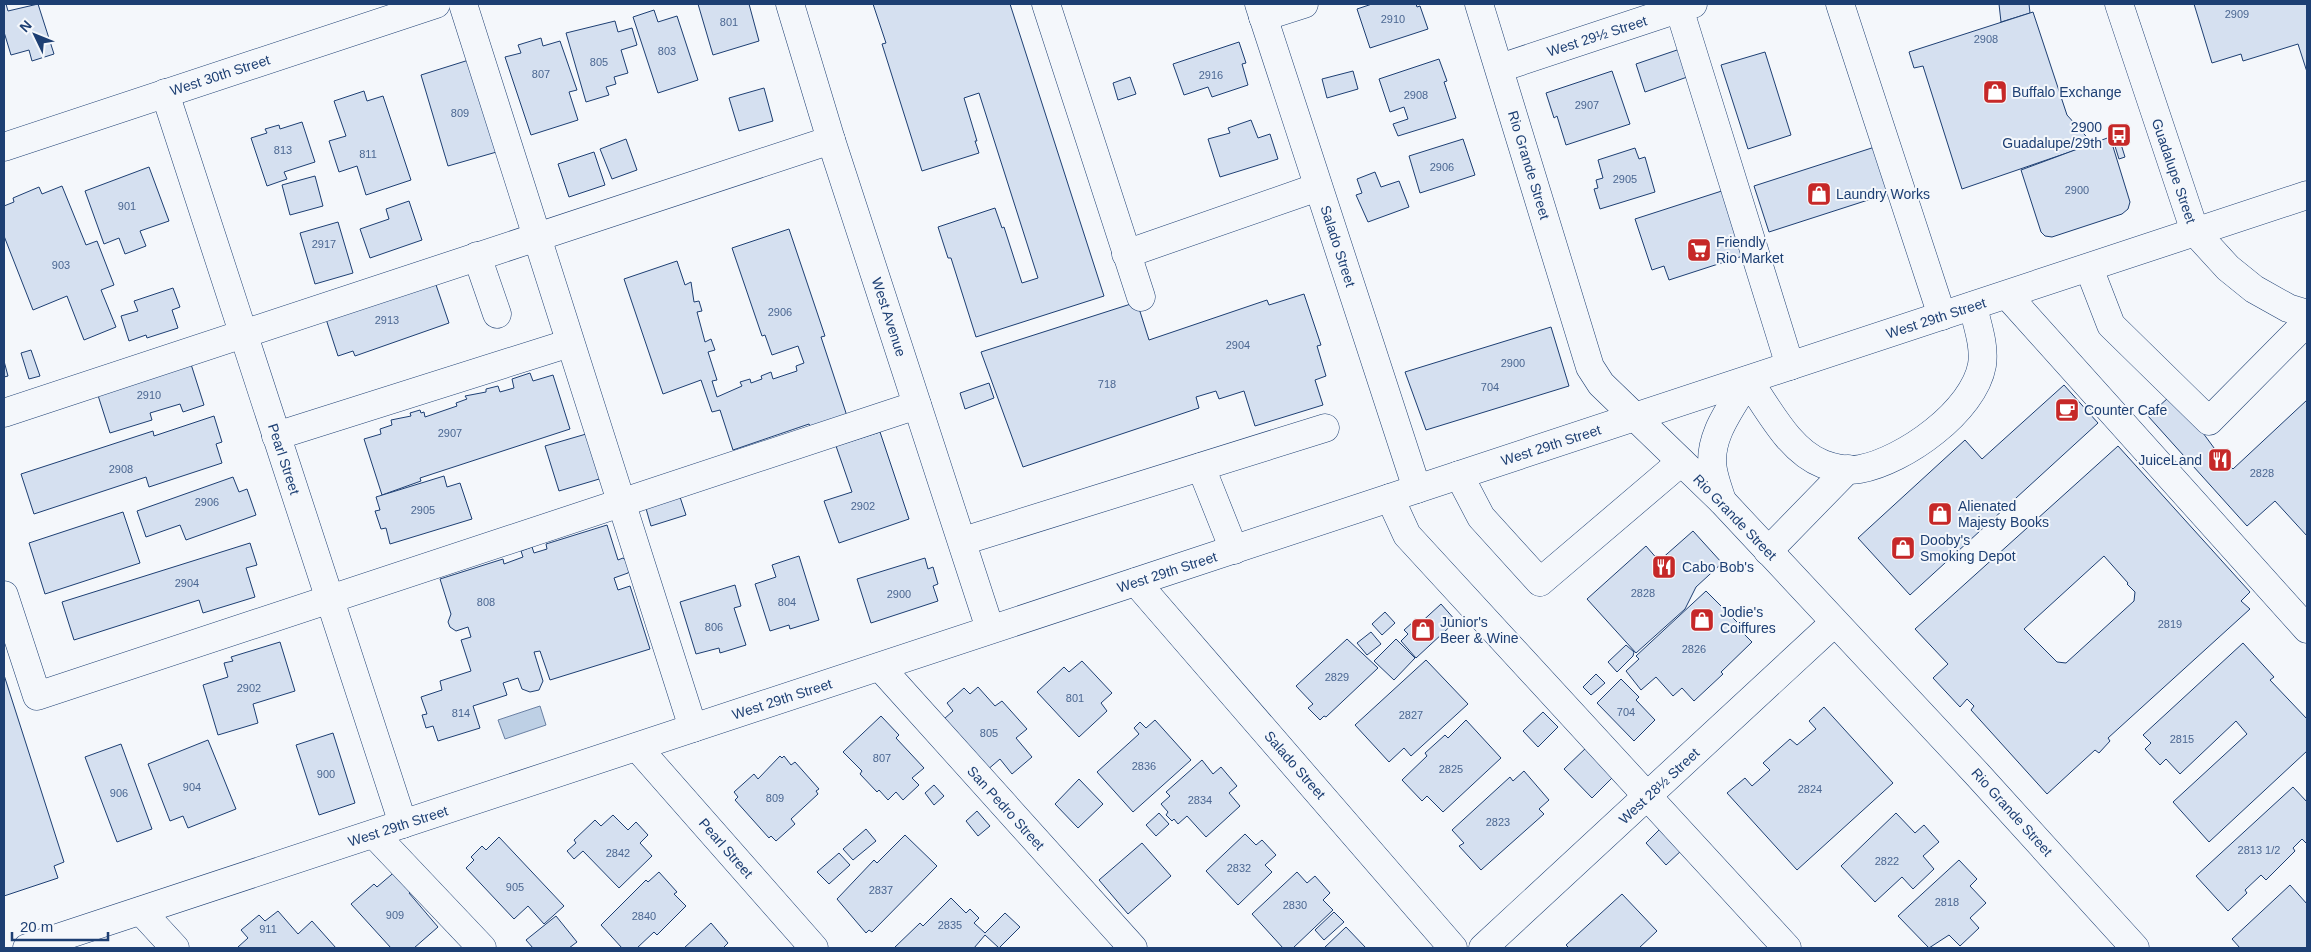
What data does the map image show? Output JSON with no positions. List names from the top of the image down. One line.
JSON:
{"streets":{"street":["West 29½ Street","West 30th Street","Rio Grande Street","Guadalupe Street","Salado Street","West Avenue","West 29th Street","Pearl Street","West 28½ Street","San Pedro Street"]},"crossings":[["West 29½ Street","Rio Grande Street"],["West 30th Street","Pearl Street"],["Rio Grande Street","West 29th Street"],["Rio Grande Street","West 28½ Street"],["Guadalupe Street","West 29th Street"],["Salado Street","West 29th Street"],["West Avenue","West 29th Street"],["West 29th Street","Pearl Street"],["West 29th Street","San Pedro Street"]],"places":{"shop":["Buffalo Exchange","Laundry Works","Alienated Majesty Books","Dooby's Smoking Depot","Jodie's Coiffures","Junior's Beer & Wine"],"bus stop":["2900 Guadalupe/29th"],"supermarket":["Friendly Rio Market"],"cafe":["Counter Cafe"],"restaurant":["JuiceLand","Cabo Bob's"]},"house_numbers":["2909","2910","801","2908","803","805","807","2916","2908","2907","809","813","811","2906","2905","2900","901","2917","903","2906","2913","2904","2900","718","704","2910","2907","2908","2828","2906","2902","2905","2904","2828","2900","808","804","2819","806","2826","2829","2902","801","704","814","2827","805","2815","807","2836","2825","900","904","2824","906","809","2834","2823","2813 1/2","2842","2822","2832","905","2837","2818","2830","909","2840","2835","911"],"scale_bar":"20 m","north":"top left"}
